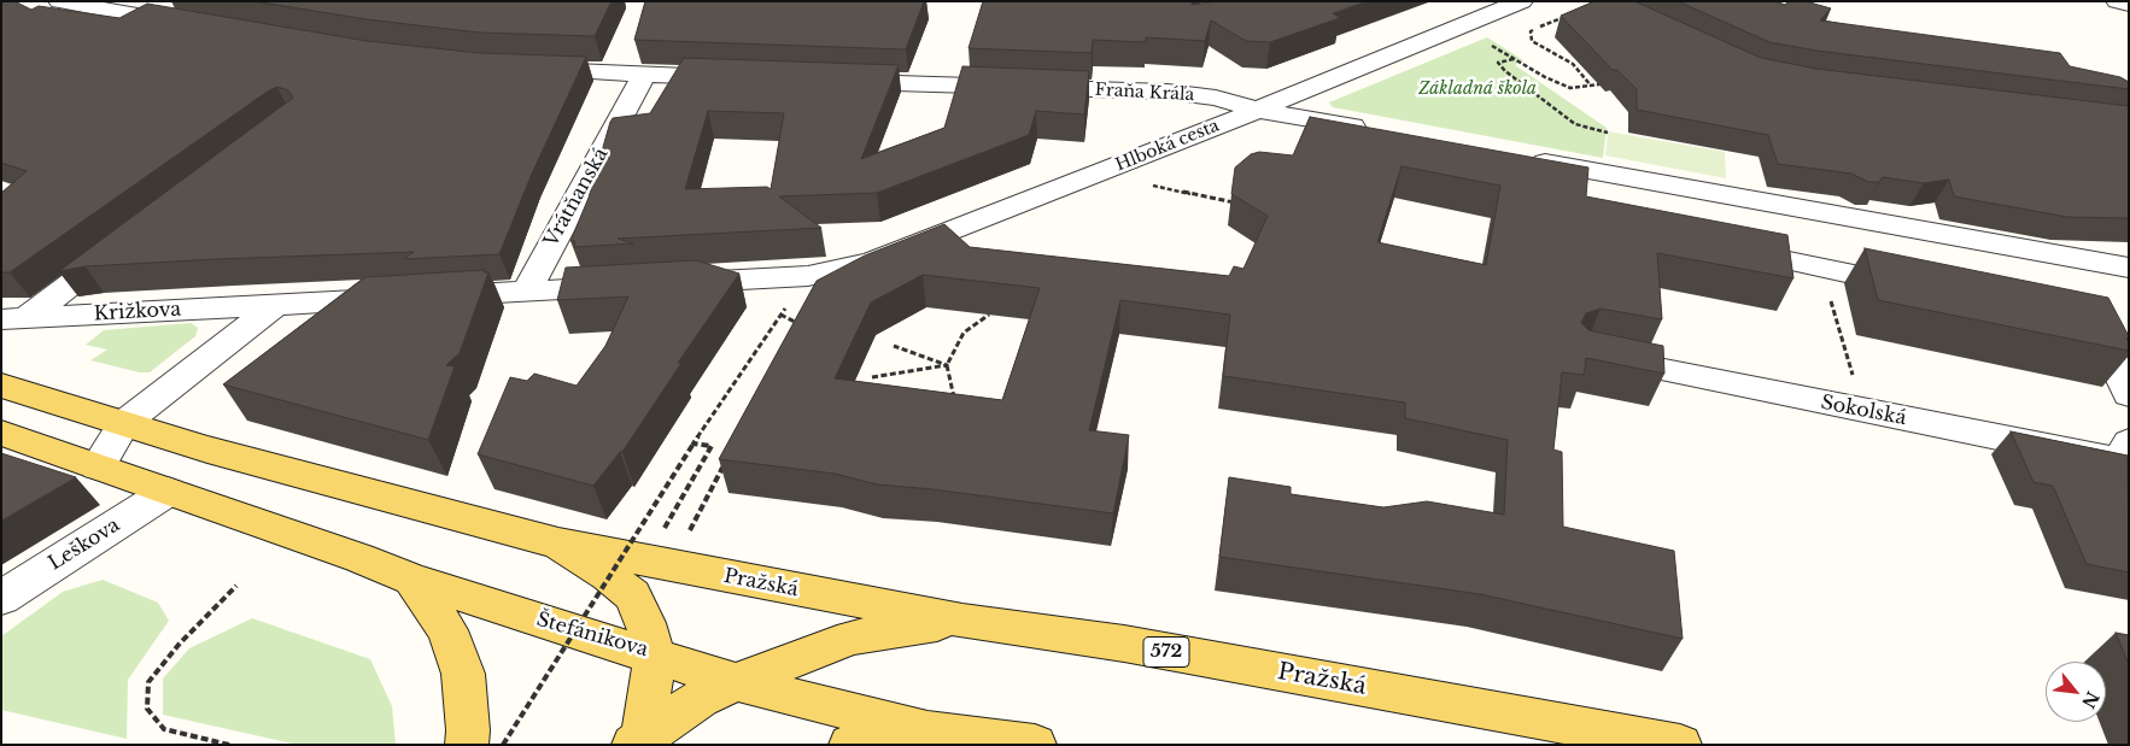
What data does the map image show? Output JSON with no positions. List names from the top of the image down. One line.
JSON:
{"streets":{"main road":["Pražská","Štefánikova","572"],"street":["Fraňa Kráľa","Hlboká cesta","Vrátňanská","Križkova","Sokolská","Leškova"]},"crossings":[["Fraňa Kráľa","Hlboká cesta"],["Vrátňanská","Križkova"],["Leškova","Štefánikova"],["Pražská","Štefánikova"],["Pražská","572"]],"parks":["Základná škola"],"north":"bottom right"}
